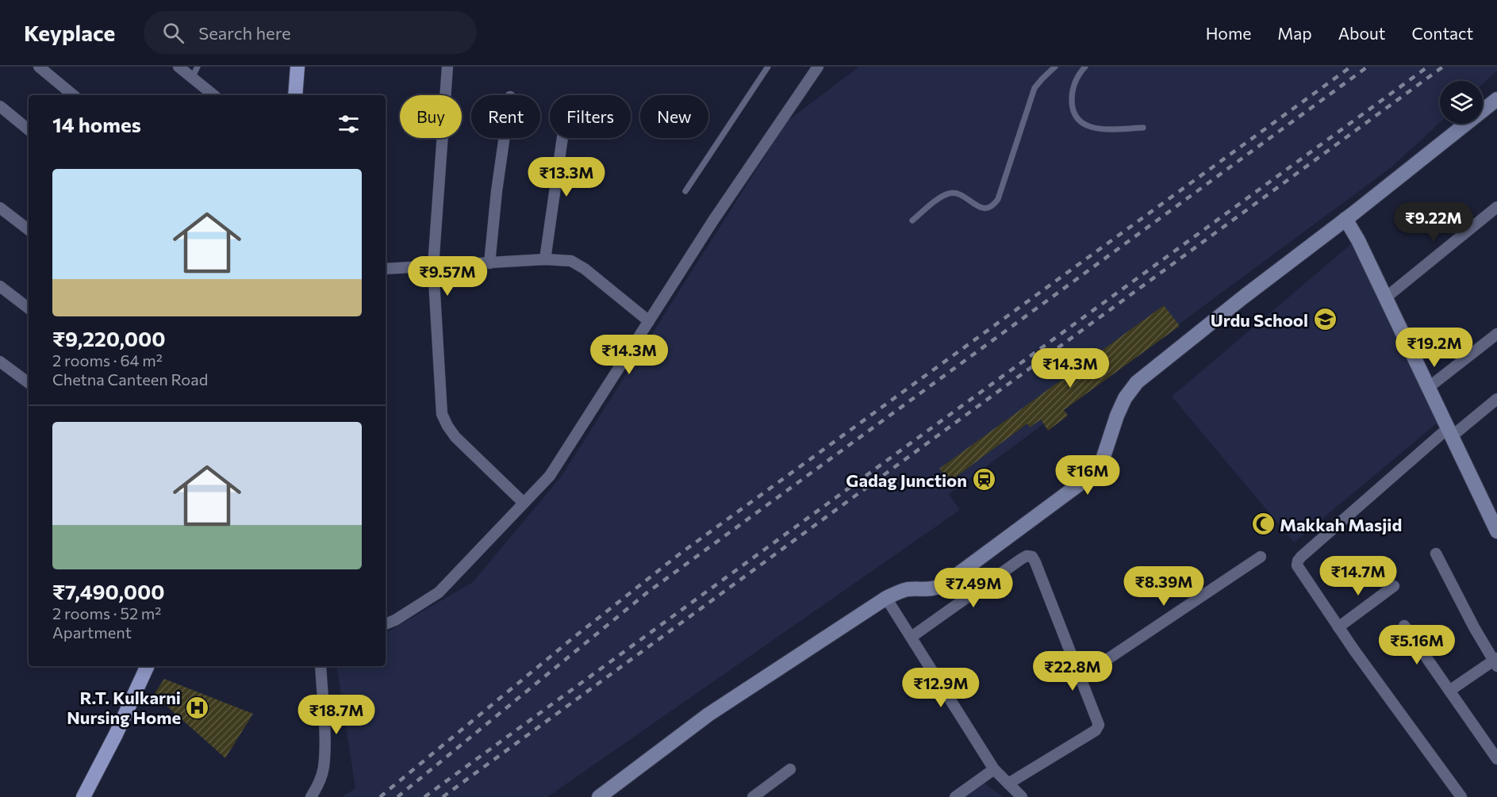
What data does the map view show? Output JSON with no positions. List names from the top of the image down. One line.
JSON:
{"places":{"school or university":["Urdu School"],"station":["Gadag Junction"],"mosque":["Makkah Masjid"],"hospital":["R.T. Kulkarni Nursing Home"]},"page":{"header":"Keyplace","search":"Search here","nav":["Home","Map","About","Contact"],"chip":["Buy","Rent","Filters","New"],"heading":"14 homes","list":[{"name":"₹9,220,000","note":"2 rooms · 64 m² · Chetna Canteen Road"},{"name":"₹7,490,000","note":"2 rooms · 52 m² · Apartment"}],"price":["₹13.3M","₹9.22M","₹9.57M","₹19.2M","₹14.3M","₹14.3M","₹16M","₹14.7M","₹8.39M","₹7.49M","₹5.16M","₹22.8M","₹12.9M","₹18.7M"]}}
